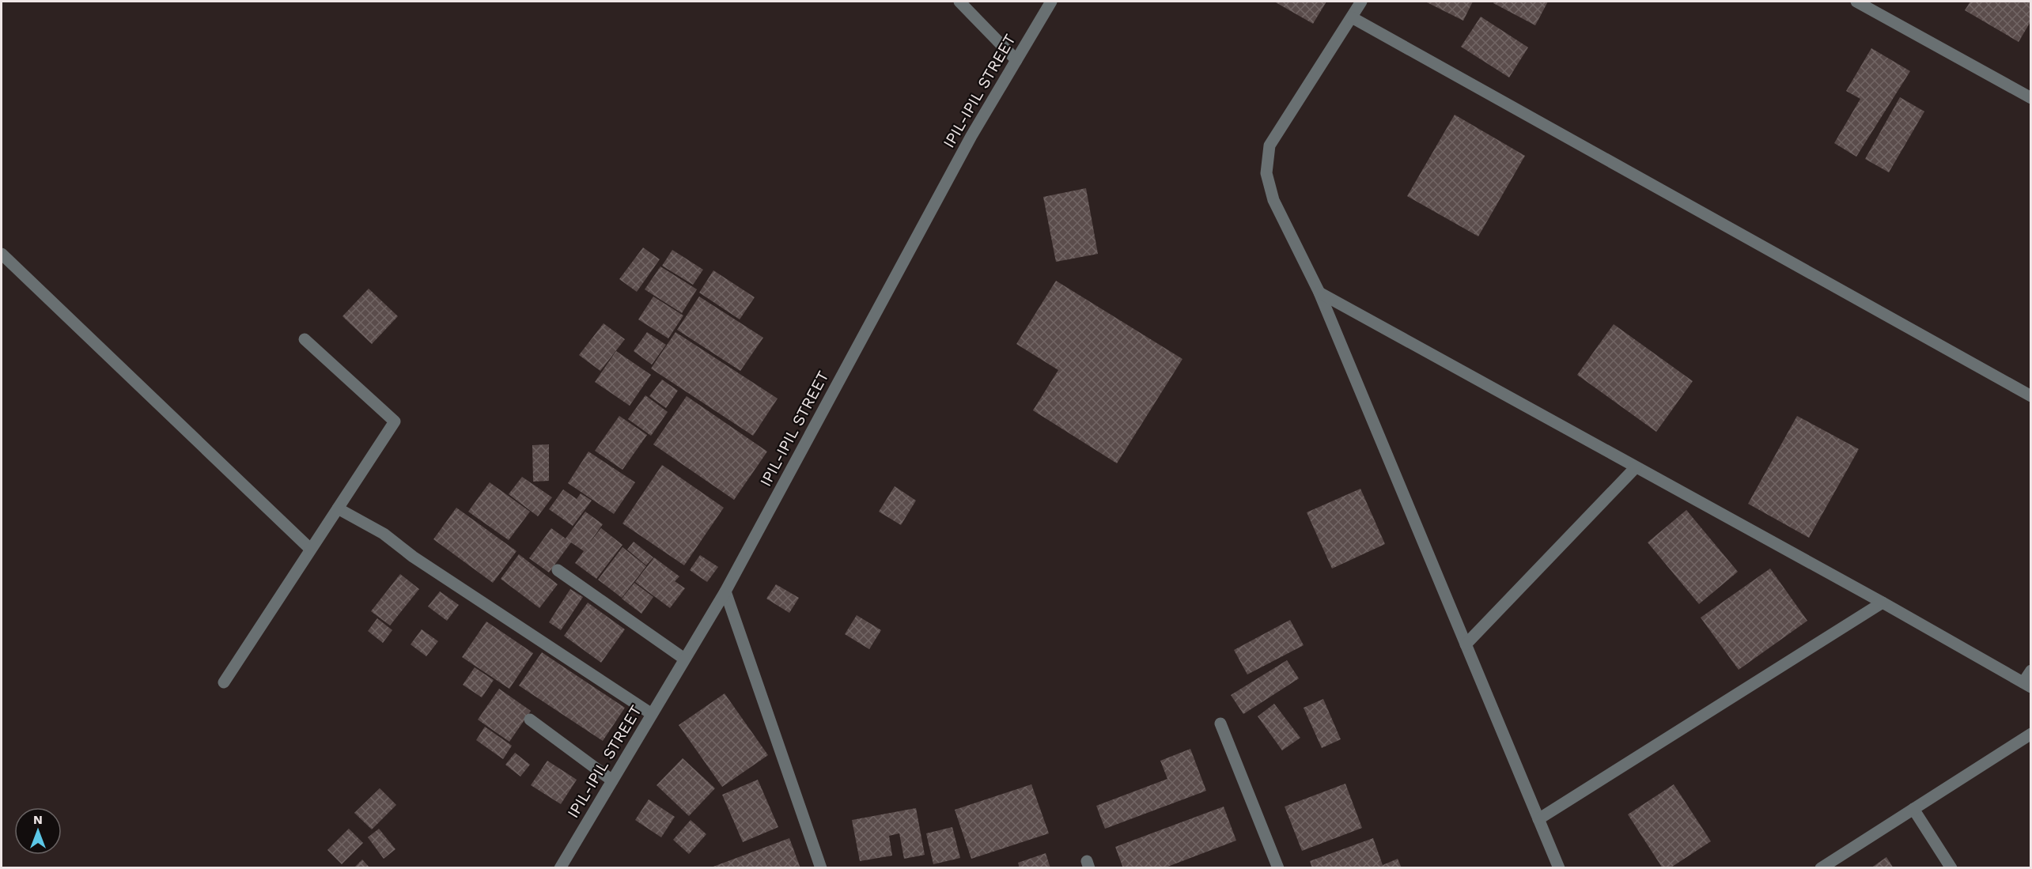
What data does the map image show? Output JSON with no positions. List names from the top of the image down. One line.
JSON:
{"streets":{"street":["IPIL-IPIL STREET"]},"north":"top"}
